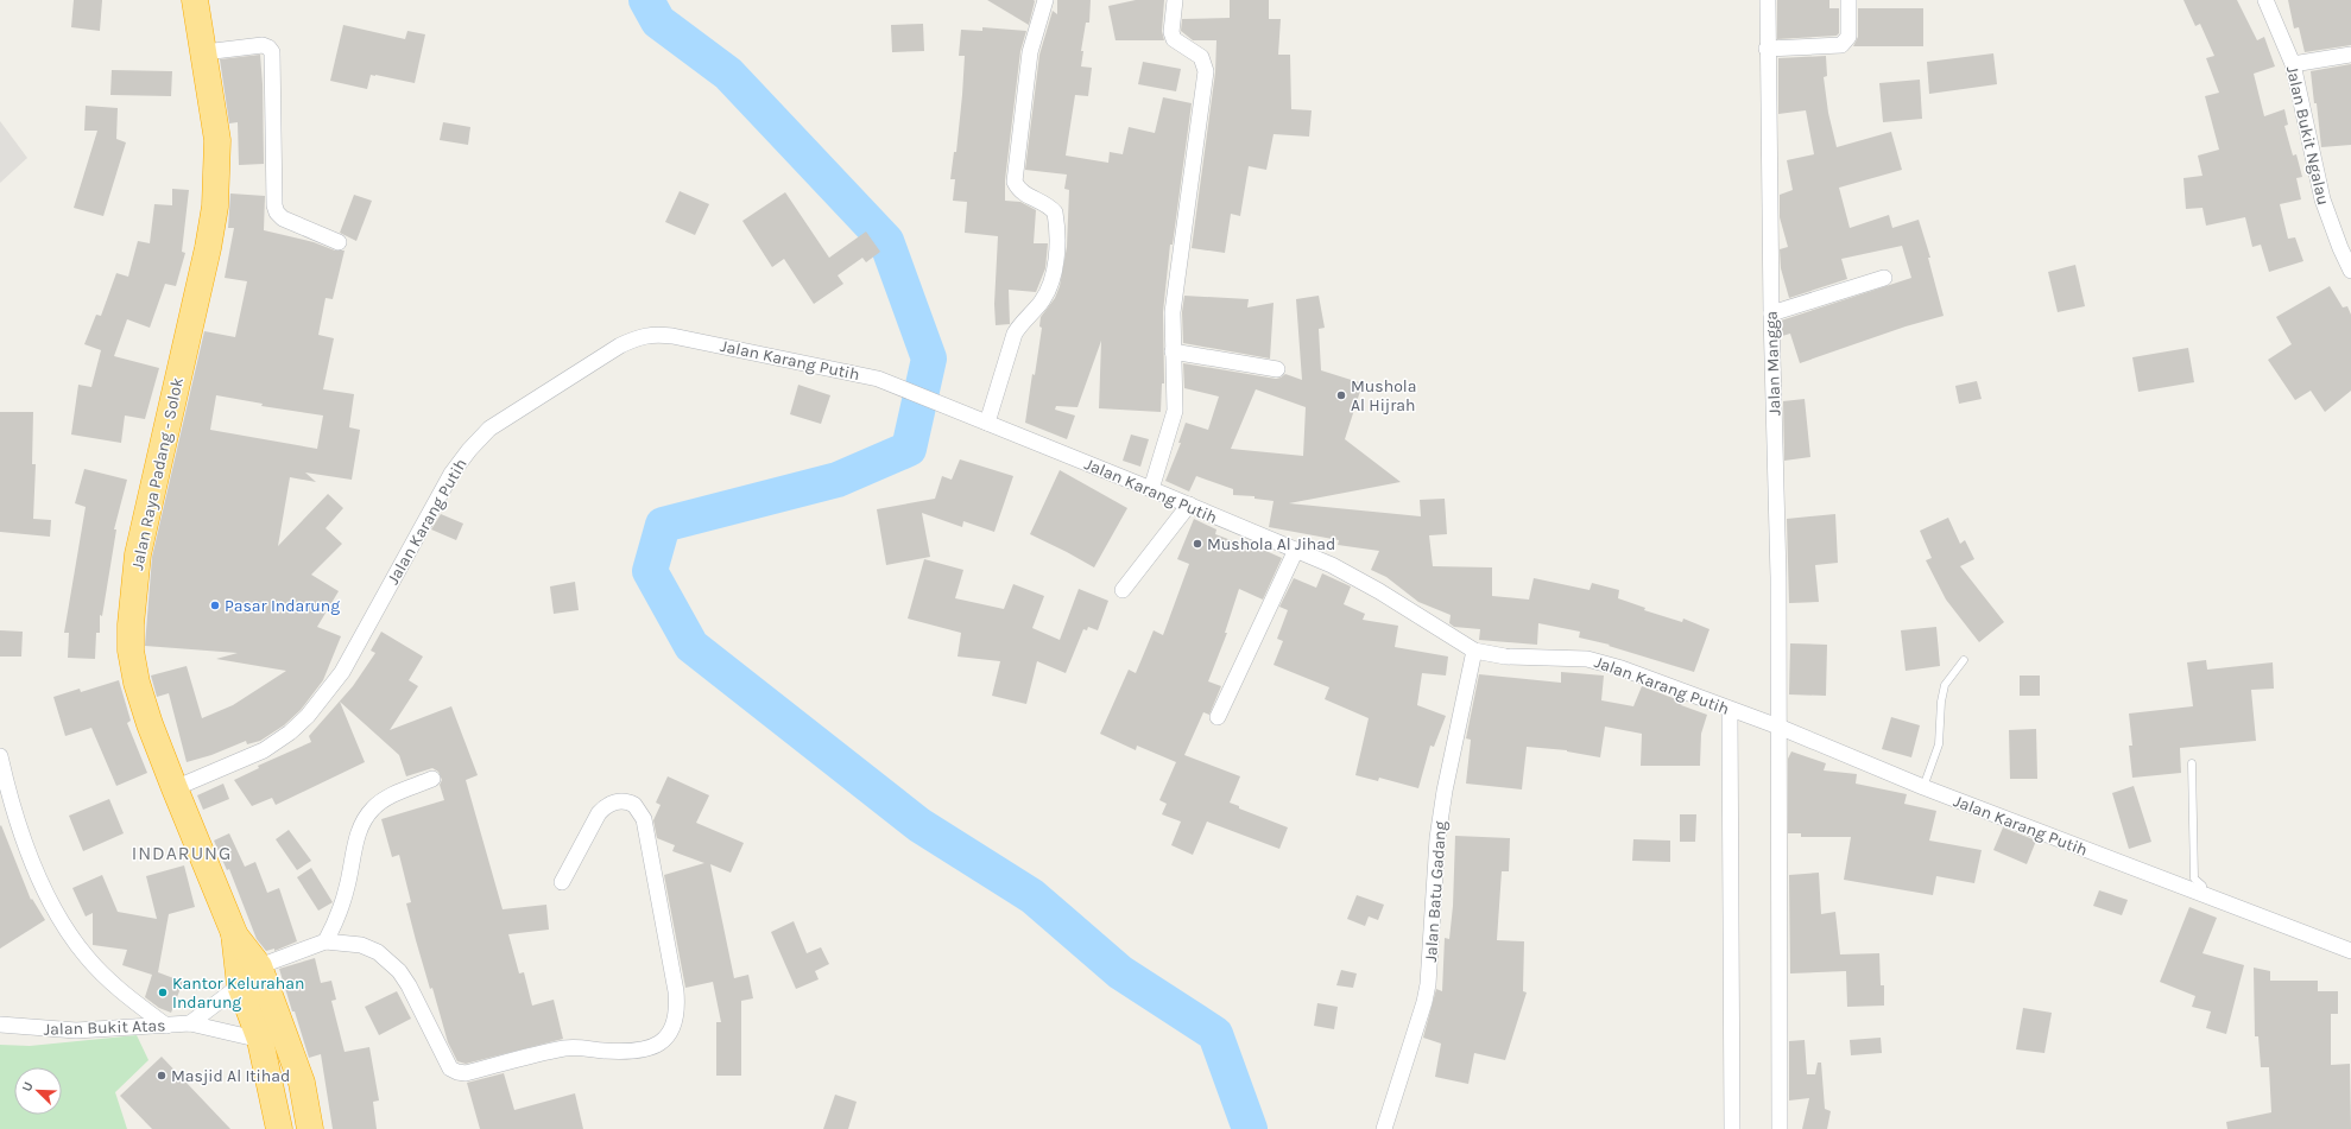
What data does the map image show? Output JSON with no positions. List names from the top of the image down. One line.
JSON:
{"streets":{"highway":["Jalan Raya Padang - Solok"],"street":["Jalan Bukit Ngalau","Jalan Karang Putih","Jalan Mangga","Jalan Batu Gadang","Jalan Bukit Atas"]},"crossings":[["Jalan Karang Putih","Jalan Mangga"],["Jalan Karang Putih","Jalan Raya Padang - Solok"],["Jalan Karang Putih","Jalan Batu Gadang"]],"districts":["INDARUNG"],"places":["Mushola Al Hijrah","Mushola Al Jihad","Pasar Indarung","Kantor Kelurahan Indarung","Masjid Al Itihad"],"north":"top left"}
